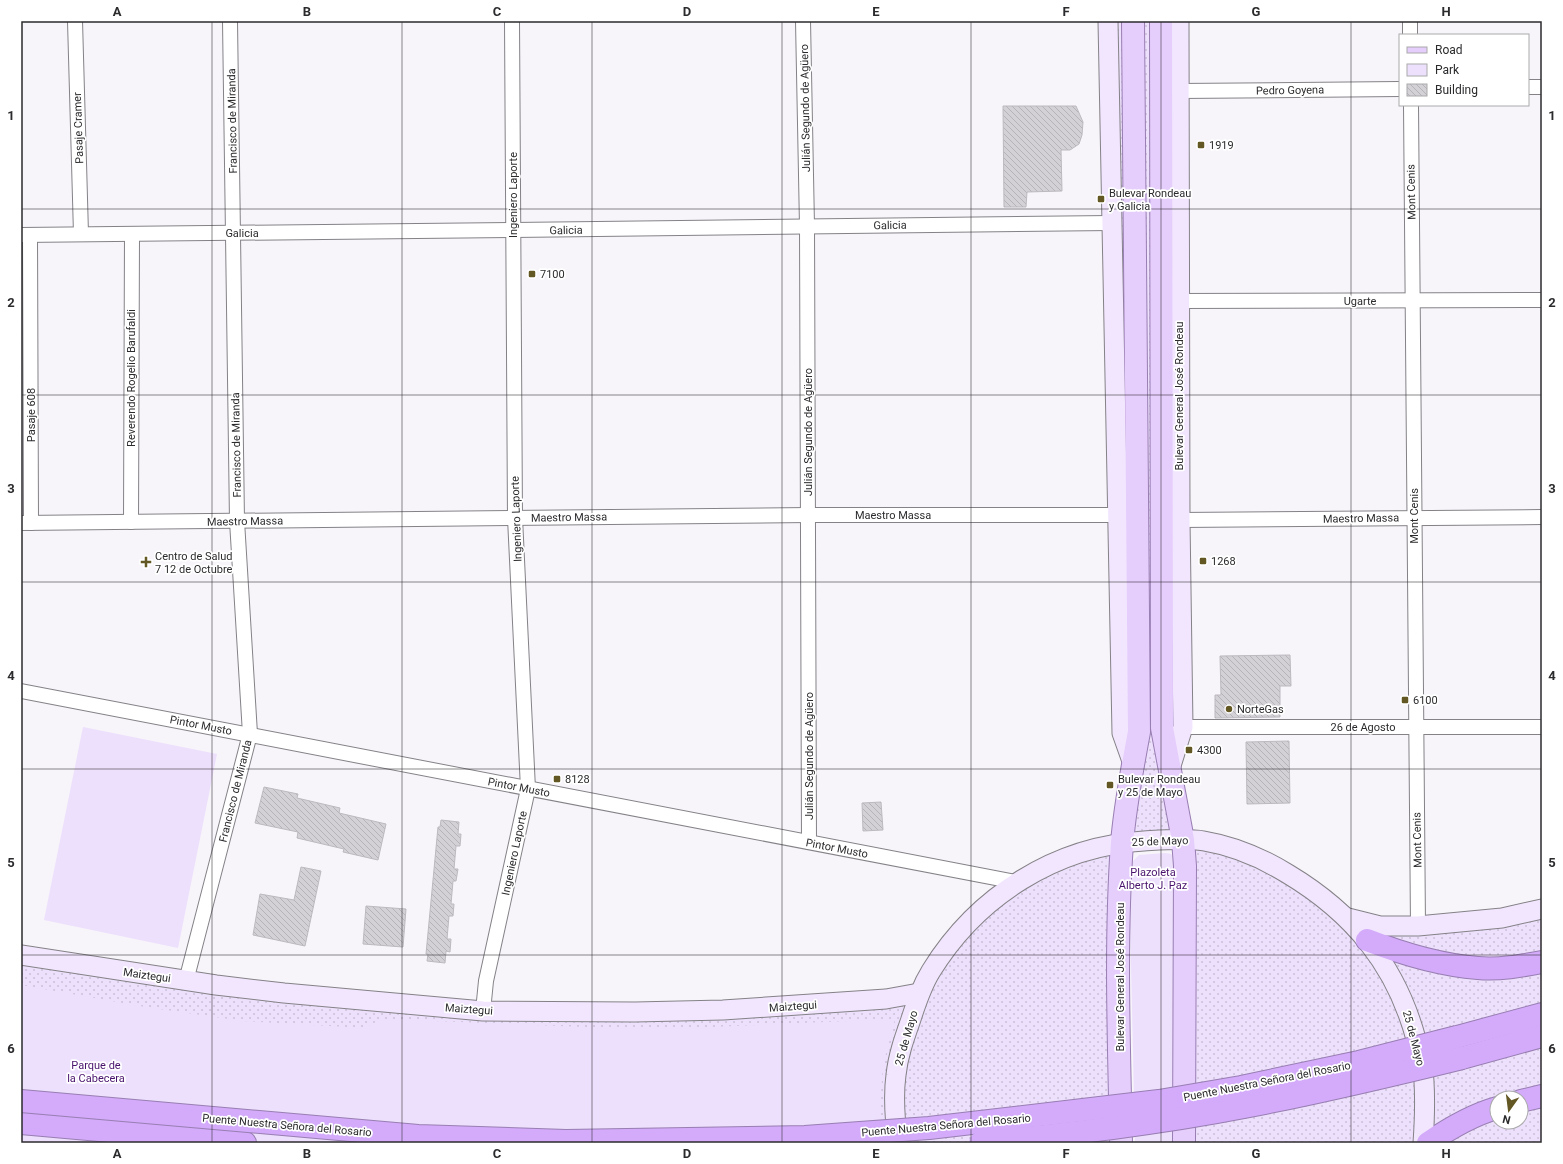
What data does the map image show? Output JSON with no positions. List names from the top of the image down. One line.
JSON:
{"streets":{"highway":["Puente Nuestra Señora del Rosario"],"main road":["Bulevar General José Rondeau","25 de Mayo","Maiztegui"],"street":["Pedro Goyena","Julián Segundo de Agüero","Francisco de Miranda","Pasaje Cramer","Mont Cenis","Ingeniero Laporte","Galicia","Ugarte","Reverendo Rogelio Barufaldi","Pasaje 608","Maestro Massa","Pintor Musto","26 de Agosto"]},"crossings":[["Pedro Goyena","Bulevar General José Rondeau"],["Julián Segundo de Agüero","Galicia"],["Julián Segundo de Agüero","Maestro Massa"],["Julián Segundo de Agüero","Pintor Musto"],["Francisco de Miranda","Galicia"],["Francisco de Miranda","Maestro Massa"],["Francisco de Miranda","Pintor Musto"],["Francisco de Miranda","Maiztegui"],["Pasaje Cramer","Galicia"],["Mont Cenis","Ugarte"],["Mont Cenis","Maestro Massa"],["Mont Cenis","26 de Agosto"],["Ingeniero Laporte","Galicia"],["Ingeniero Laporte","Maestro Massa"],["Ingeniero Laporte","Pintor Musto"],["Ingeniero Laporte","Maiztegui"],["Galicia","Reverendo Rogelio Barufaldi"],["Galicia","Bulevar General José Rondeau"],["Galicia","Pasaje 608"],["Ugarte","Bulevar General José Rondeau"],["Reverendo Rogelio Barufaldi","Maestro Massa"],["Bulevar General José Rondeau","Maestro Massa"],["Bulevar General José Rondeau","26 de Agosto"],["Bulevar General José Rondeau","25 de Mayo"],["Pasaje 608","Maestro Massa"],["Pintor Musto","25 de Mayo"],["25 de Mayo","Maiztegui"]],"parks":["Plazoleta Alberto J. Paz","Parque de la Cabecera"],"places":{"transit":["1919","Bulevar Rondeau y Galicia","7100","1268","6100","4300","8128","Bulevar Rondeau y 25 de Mayo"],"health":["Centro de Salud 7 12 de Octubre"],"other":["NorteGas"]},"legend":["Road","Park","Building"],"north":"bottom","grid":{"columns":["A","B","C","D","E","F","G","H"],"rows":["1","2","3","4","5","6"]}}
